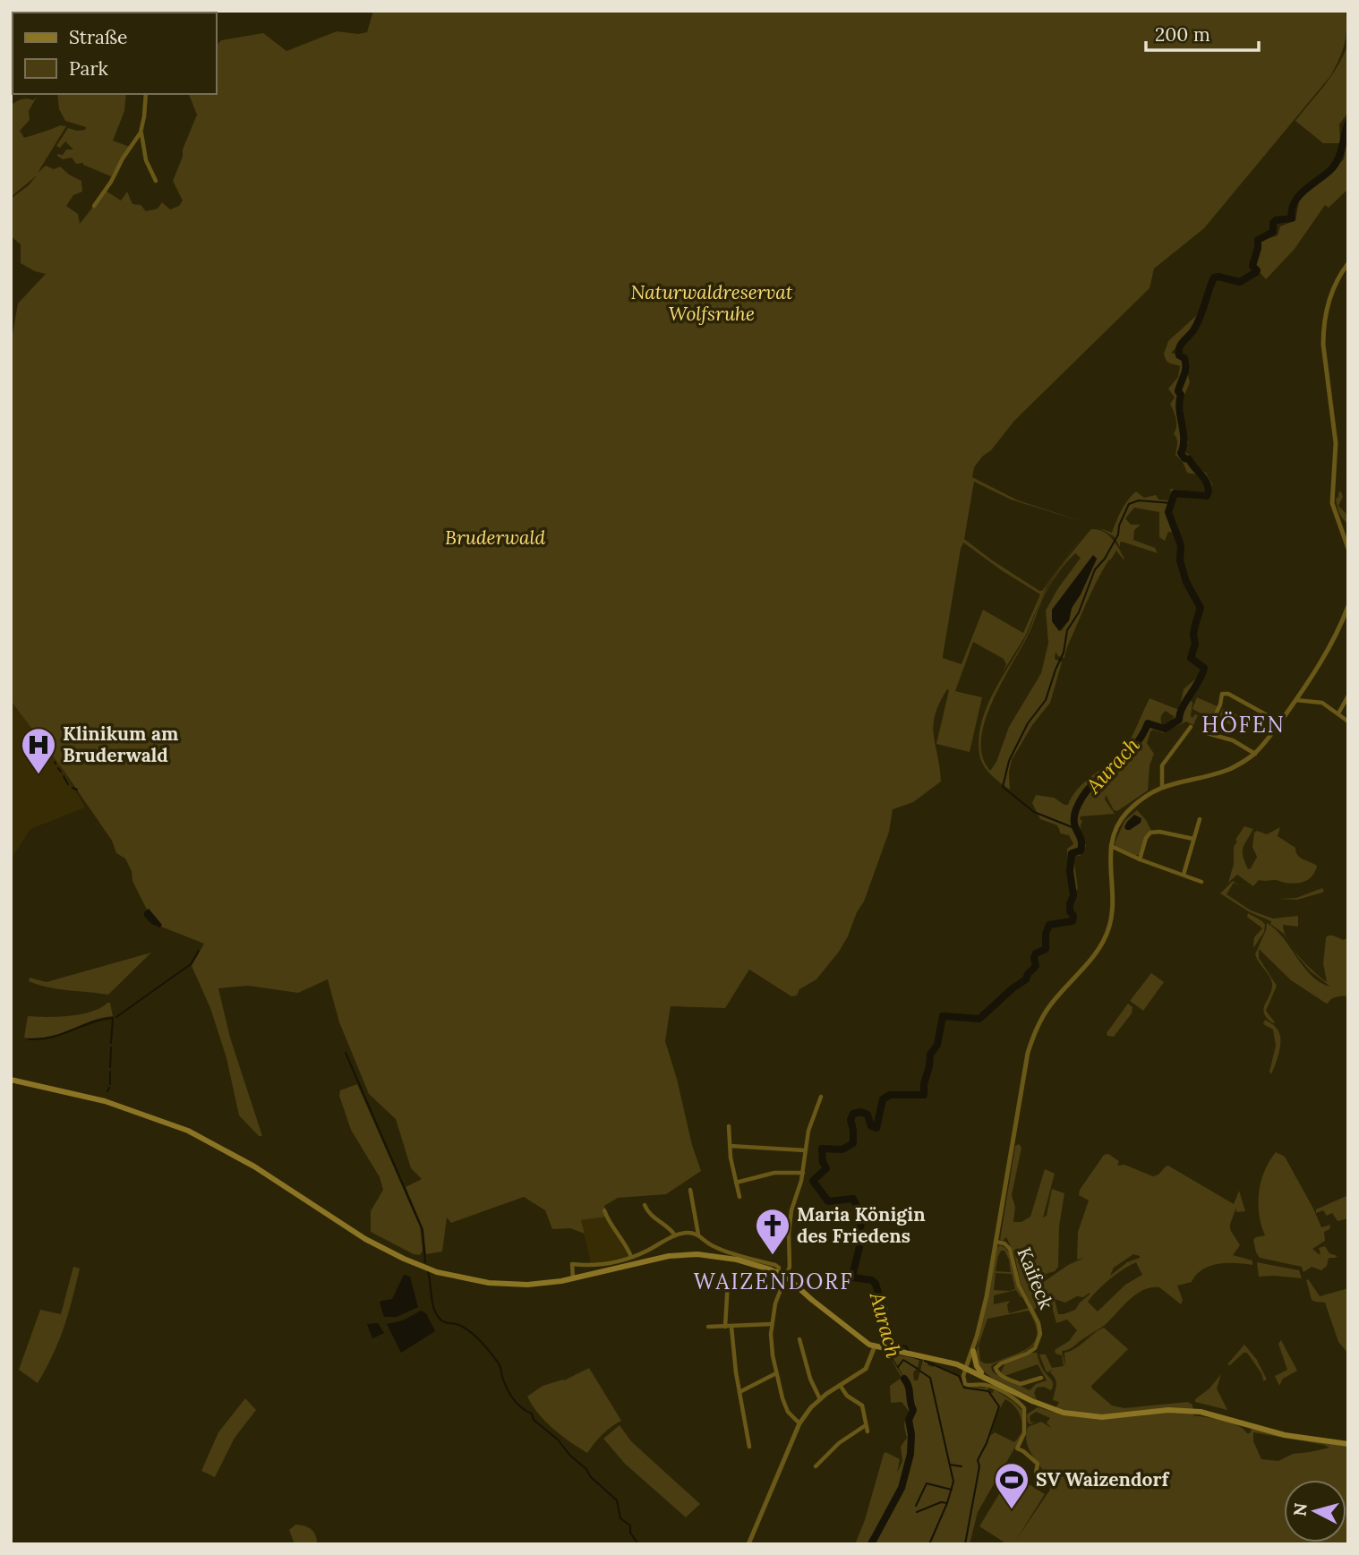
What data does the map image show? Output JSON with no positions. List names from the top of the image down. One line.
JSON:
{"streets":{"street":["Kaifeck"]},"districts":["HÖFEN","WAIZENDORF"],"water":["Aurach"],"parks":["Naturwaldreservat Wolfsruhe","Bruderwald"],"places":{"hospital":["Klinikum am Bruderwald"],"church":["Maria Königin des Friedens"],"sports":["SV Waizendorf"]},"legend":["Straße","Park"],"scale_bar":"200 m","north":"left"}
